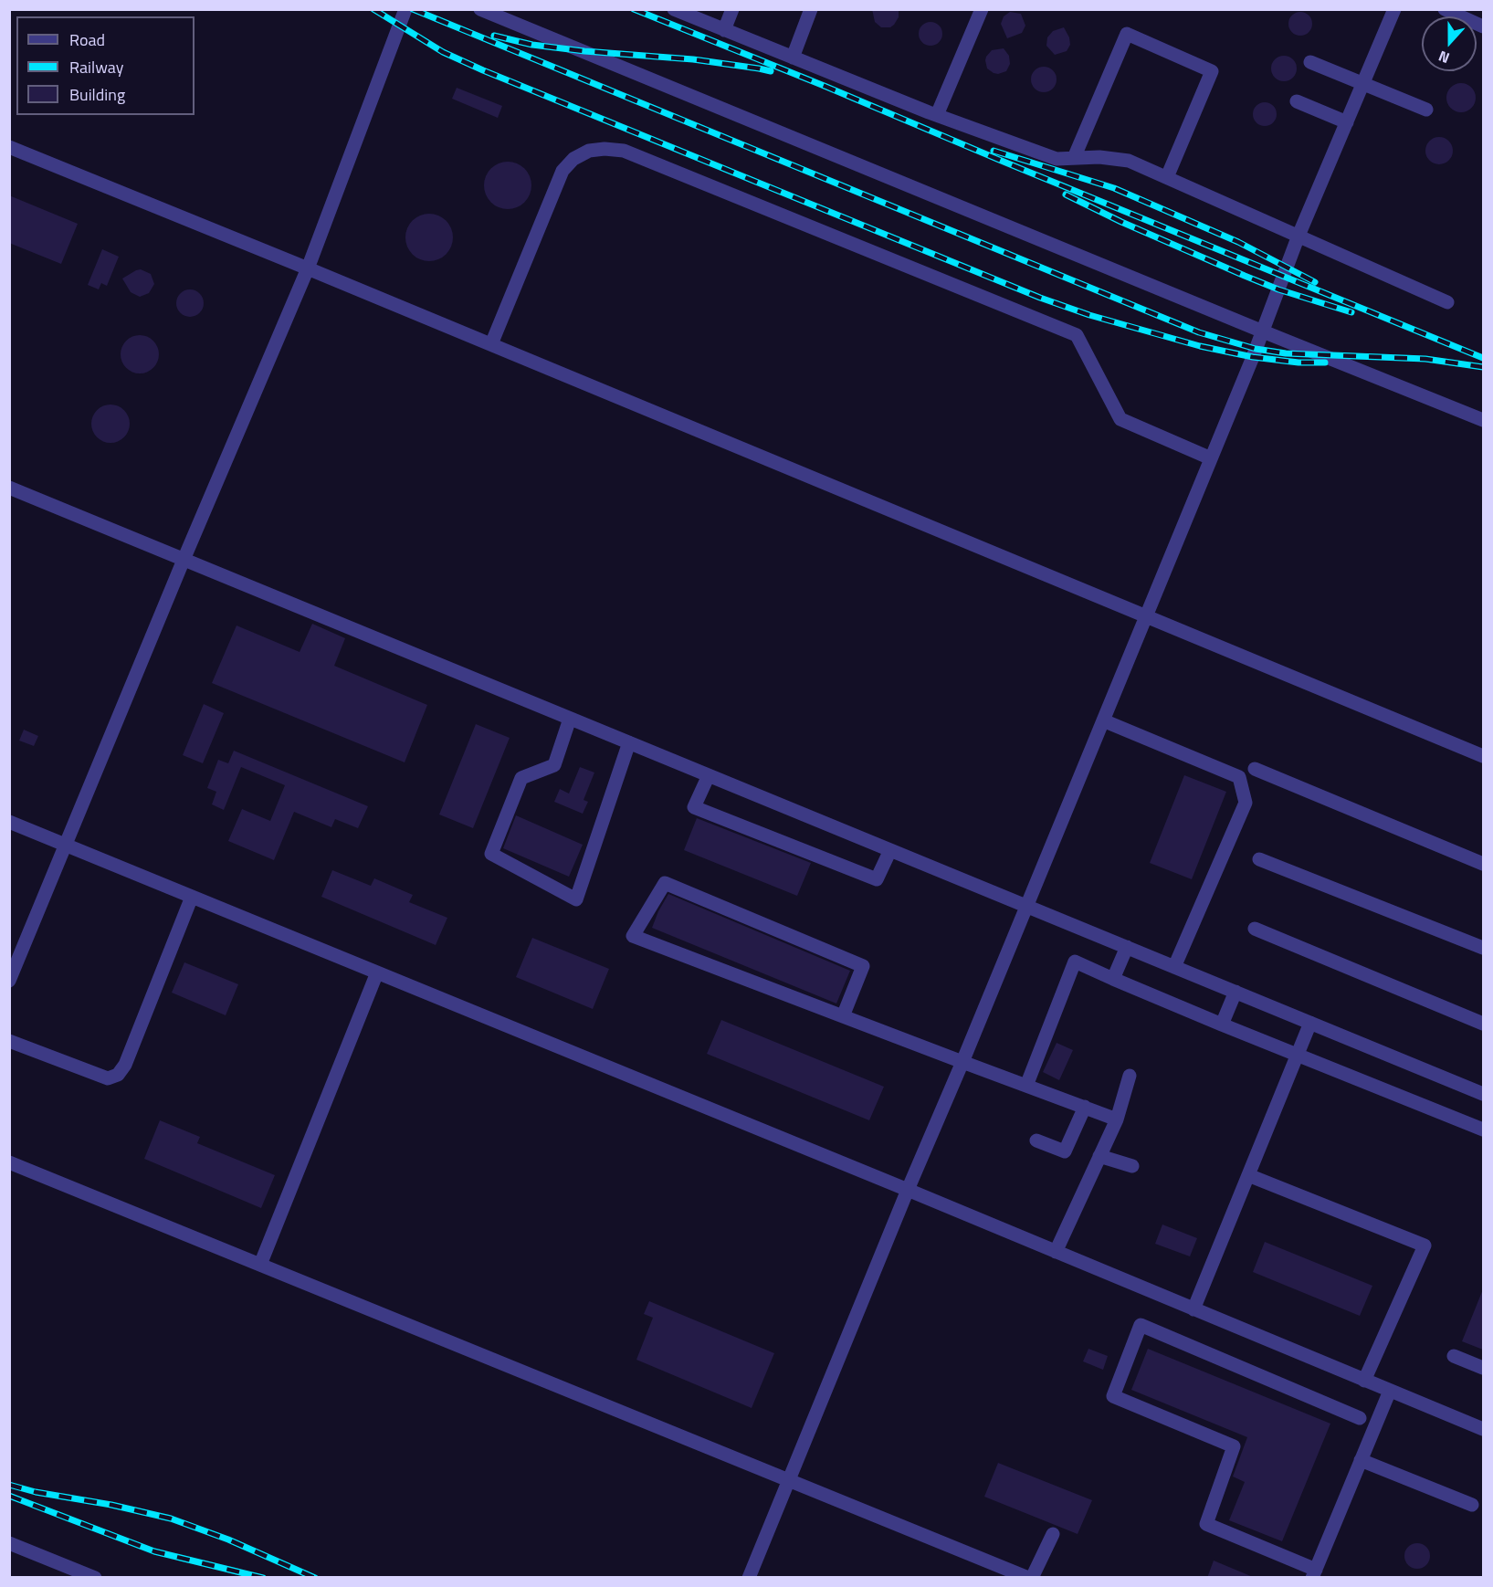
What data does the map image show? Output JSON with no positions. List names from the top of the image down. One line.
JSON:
{"legend":["Road","Railway","Building"],"north":"bottom"}
